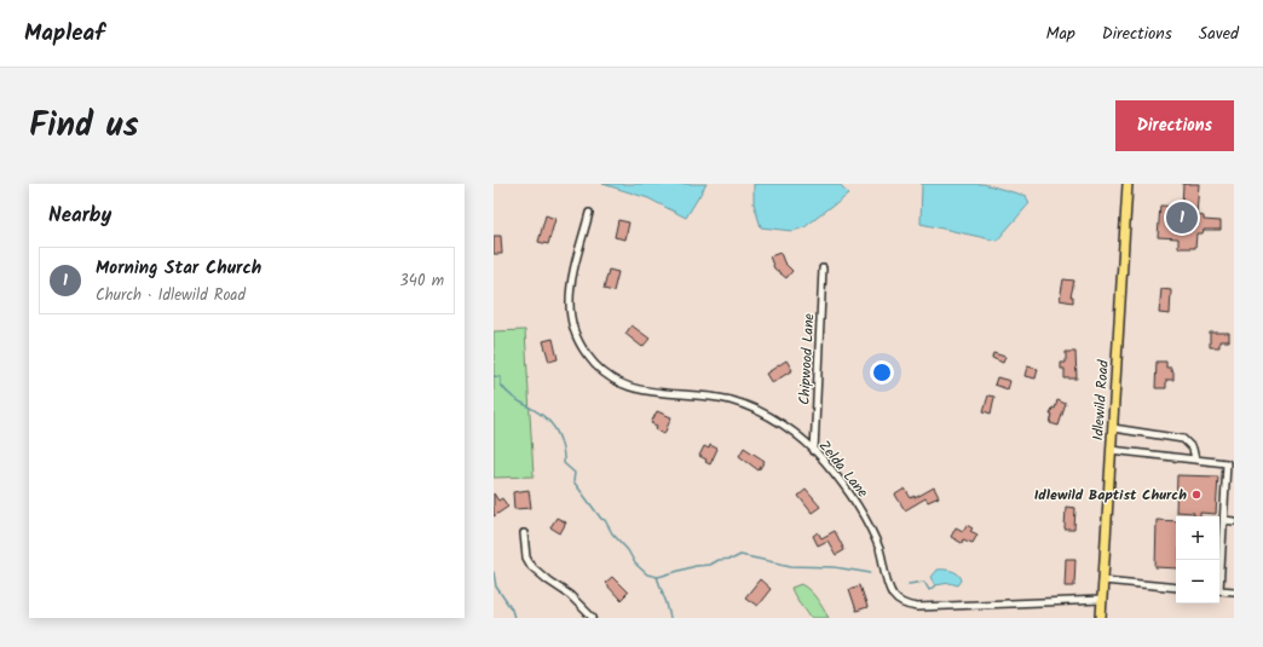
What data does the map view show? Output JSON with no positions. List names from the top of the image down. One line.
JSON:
{"streets":{"main road":["Idlewild Road"],"street":["Chipwood Lane","Zelda Lane"]},"crossings":[["Chipwood Lane","Zelda Lane"],["Idlewild Road","Zelda Lane"]],"places":["Idlewild Baptist Church"],"page":{"header":"Mapleaf","nav":["Map","Directions","Saved"],"title":"Find us","buttons":"Directions","heading":"Nearby","pins":"1","list":[{"mark":"1","name":"Morning Star Church","note":"Church · Idlewild Road","value":"340 m"}],"map_buttons":["+","−"]}}
